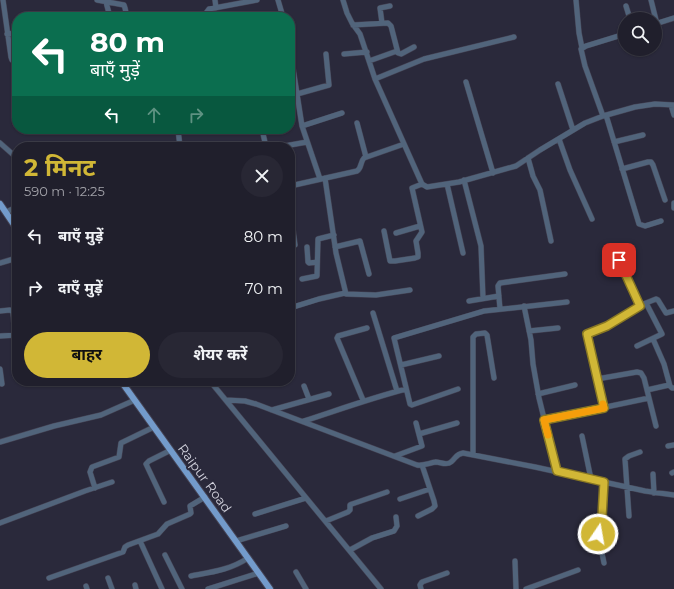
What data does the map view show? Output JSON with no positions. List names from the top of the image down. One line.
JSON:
{"streets":{"main road":["Raipur Road"]},"page":{"turn":["80 m","बाएँ मुड़ें"],"heading":["2 मिनट","590 m · 12:25"],"list":[{"name":"बाएँ मुड़ें","value":"80 m"},{"name":"दाएँ मुड़ें","value":"70 m"}],"buttons":["बाहर","शेयर करें"]}}
